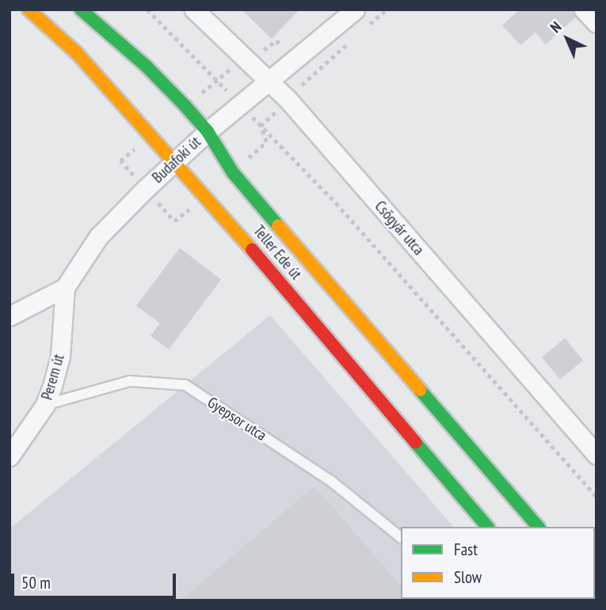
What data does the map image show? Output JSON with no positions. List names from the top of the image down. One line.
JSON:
{"streets":{"main road":["Teller Ede út"],"street":["Budafoki út","Csőgyár utca","Perem út"],"lane":["Gyepsor utca"]},"crossings":[["Budafoki út","Csőgyár utca"],["Budafoki út","Teller Ede út"],["Budafoki út","Perem út"],["Perem út","Gyepsor utca"]],"legend":["Fast","Slow"],"scale_bar":"50 m","north":"top left"}
